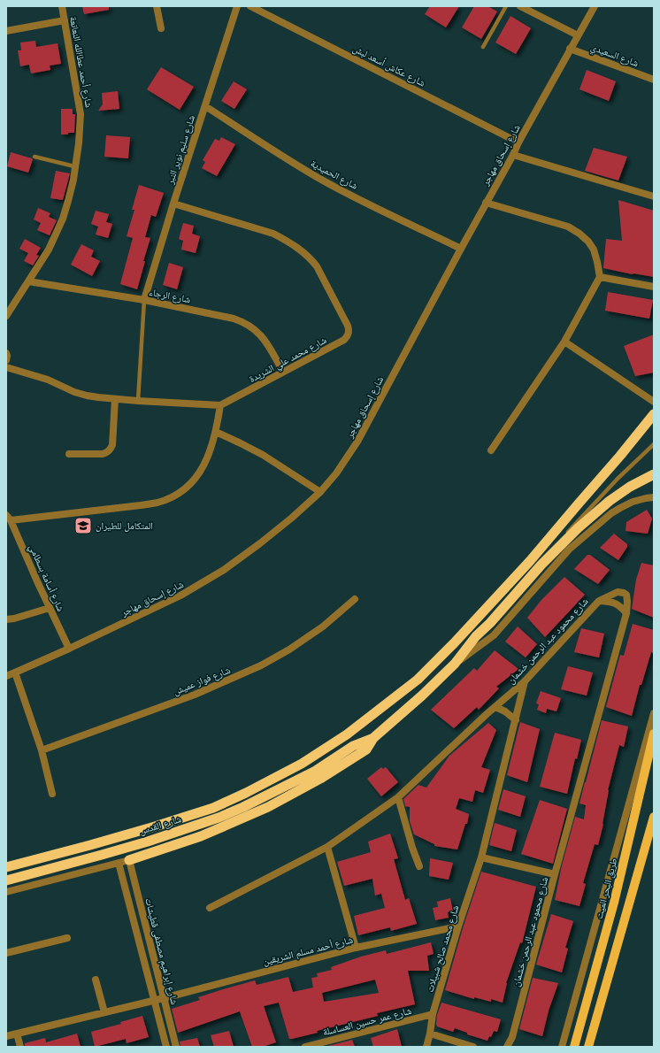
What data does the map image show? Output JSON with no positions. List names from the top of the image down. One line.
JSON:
{"streets":{"highway":["شارع القدس"],"main road":["طريق البحر الميت"],"street":["شارع السعيدي","شارع أحمد عطاالله النعانعة","شارع عكاش أسعد لبش","شارع سليم نوير النبر","شارع إسحاق مهاجر","شارع الحميدية","شارع الرجاء","شارع محمد علي الشريدة","شارع أسامة بسطامي","شارع محمود عبد الرحمن خشمان","شارع فواز عميش","شارع محمد صالح شبيلات","شارع أحمد مسلم الشريقين","شارع إبراهيم مصطفى قطيشات","شارع عمر حسين العساسلة"]},"crossings":[["شارع السعيدي","شارع إسحاق مهاجر"],["شارع أحمد عطاالله النعانعة","شارع الرجاء"],["شارع عكاش أسعد لبش","شارع إسحاق مهاجر"],["شارع سليم نوير النبر","شارع الحميدية"],["شارع سليم نوير النبر","شارع الرجاء"],["شارع سليم نوير النبر","شارع محمد علي الشريدة"],["شارع إسحاق مهاجر","شارع الحميدية"],["شارع إسحاق مهاجر","شارع أسامة بسطامي"],["شارع الرجاء","شارع محمد علي الشريدة"],["شارع محمود عبد الرحمن خشمان","شارع محمد صالح شبيلات"],["شارع محمد صالح شبيلات","شارع أحمد مسلم الشريقين"],["شارع محمد صالح شبيلات","شارع عمر حسين العساسلة"],["شارع أحمد مسلم الشريقين","شارع إبراهيم مصطفى قطيشات"]],"places":{"school or university":["المتكامل للطيران"]}}
